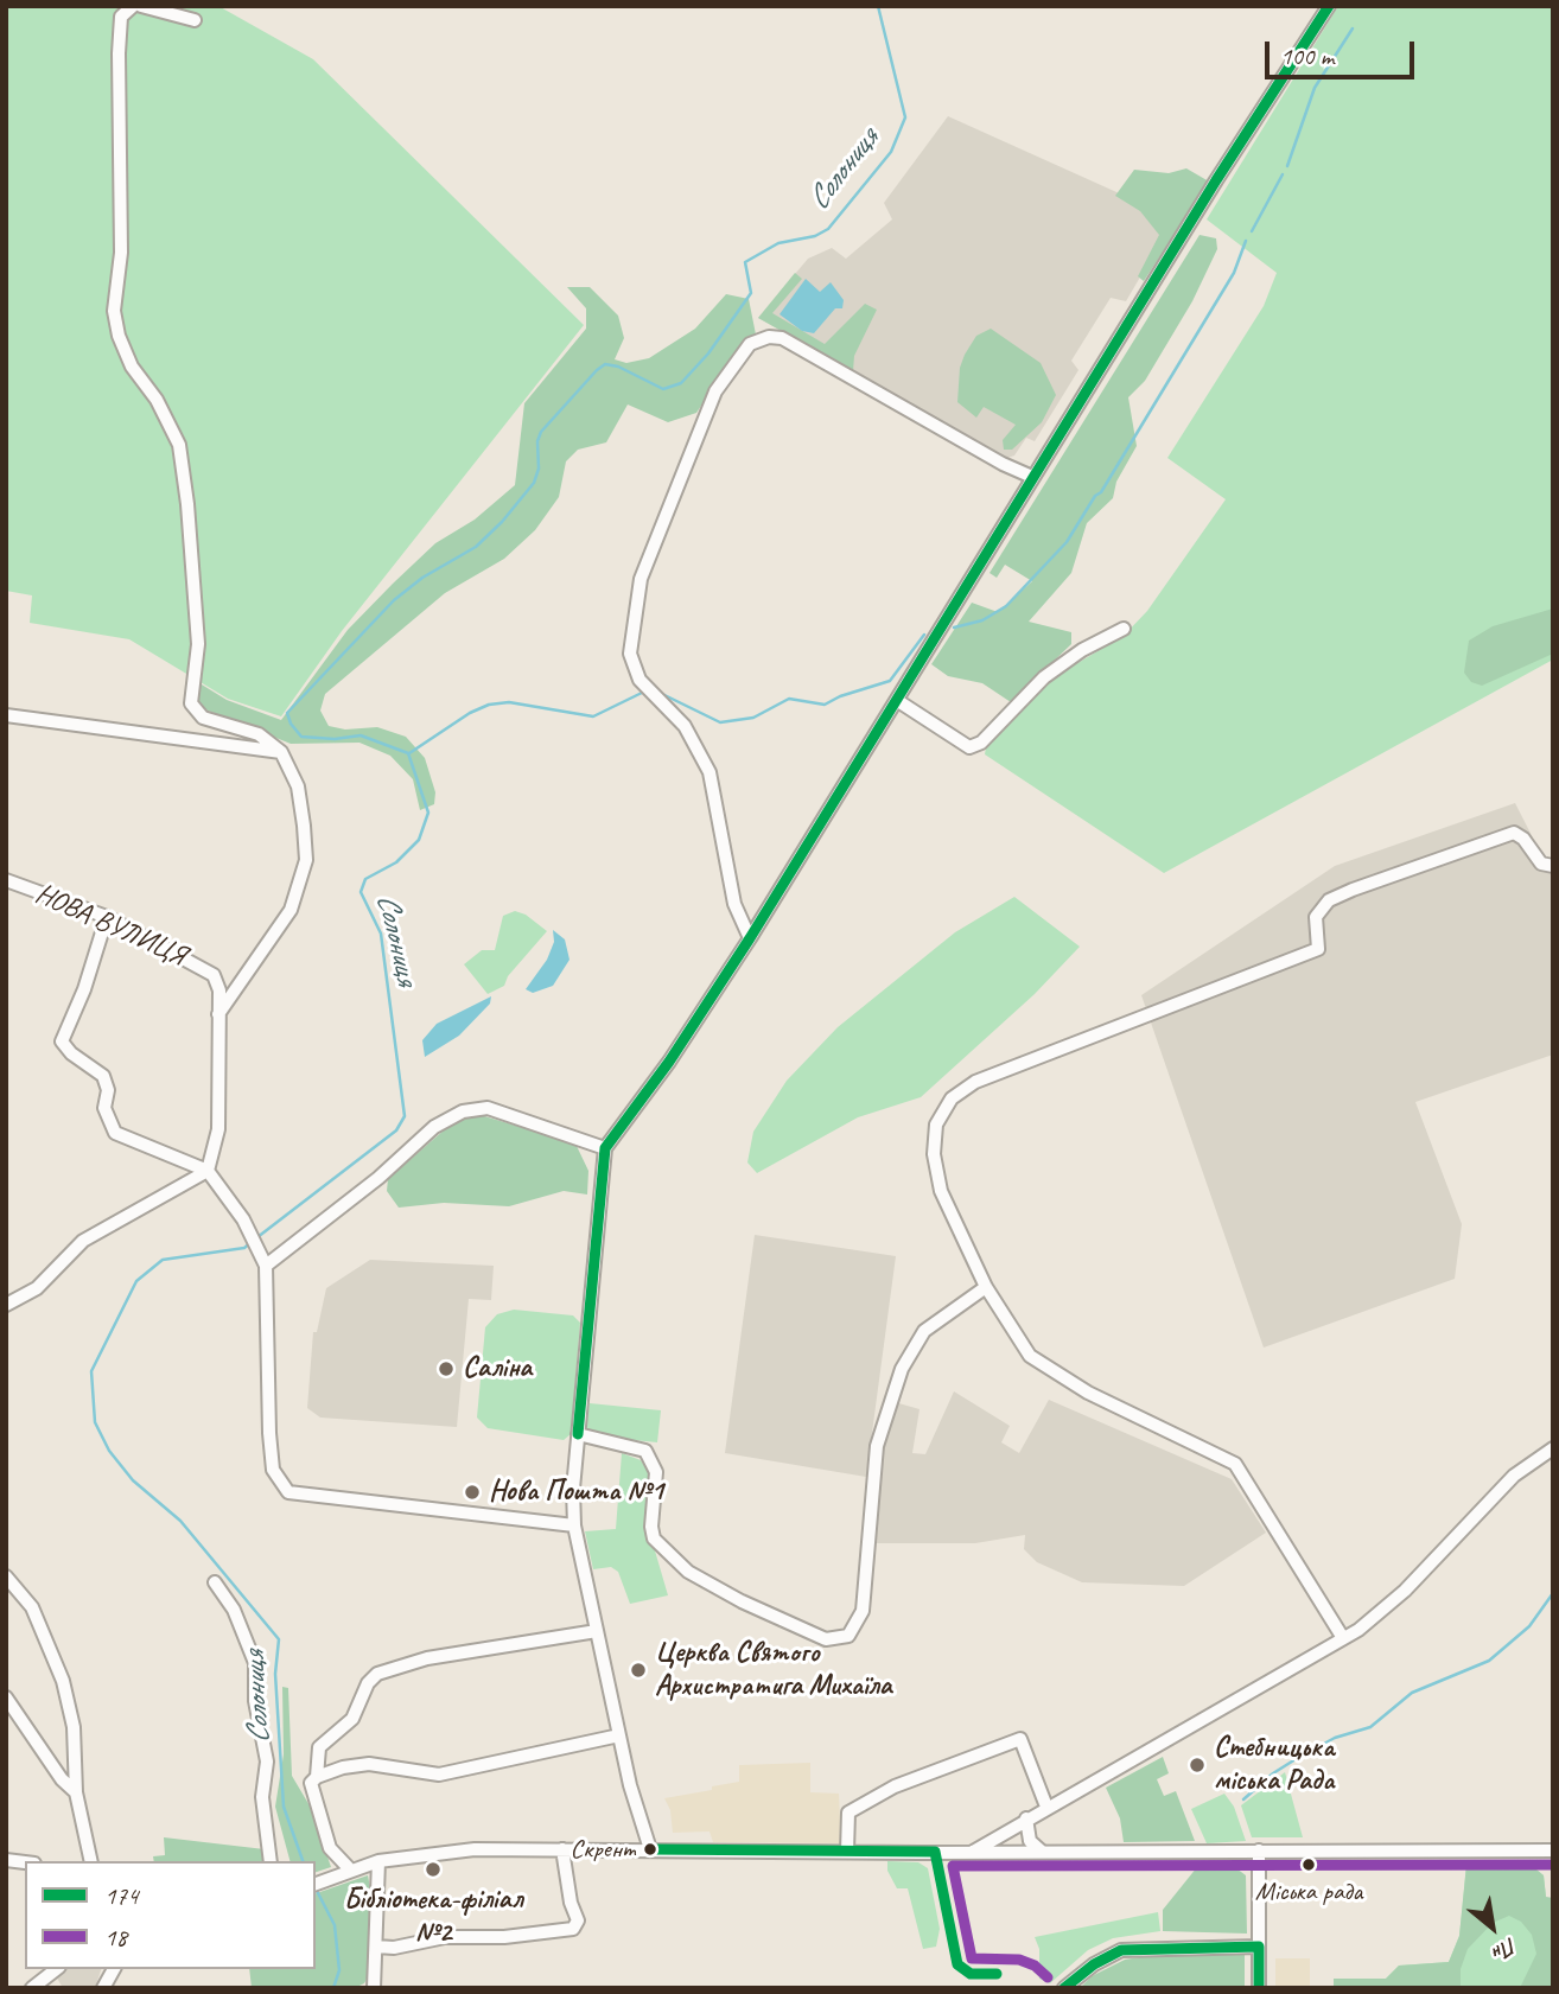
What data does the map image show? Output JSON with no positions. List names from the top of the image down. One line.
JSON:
{"streets":{"street":["НОВА ВУЛИЦЯ"]},"water":["Солониця"],"places":["Саліна","Нова Пошта №1","Церква Святого Архистратига Михаїла","Стебницька міська Рада","Скрент","Міська рада","Бібліотека-філіал №2"],"lines":["transit line 174","transit line 18"],"legend":["174","18"],"scale_bar":"100 m","north":"bottom right"}
